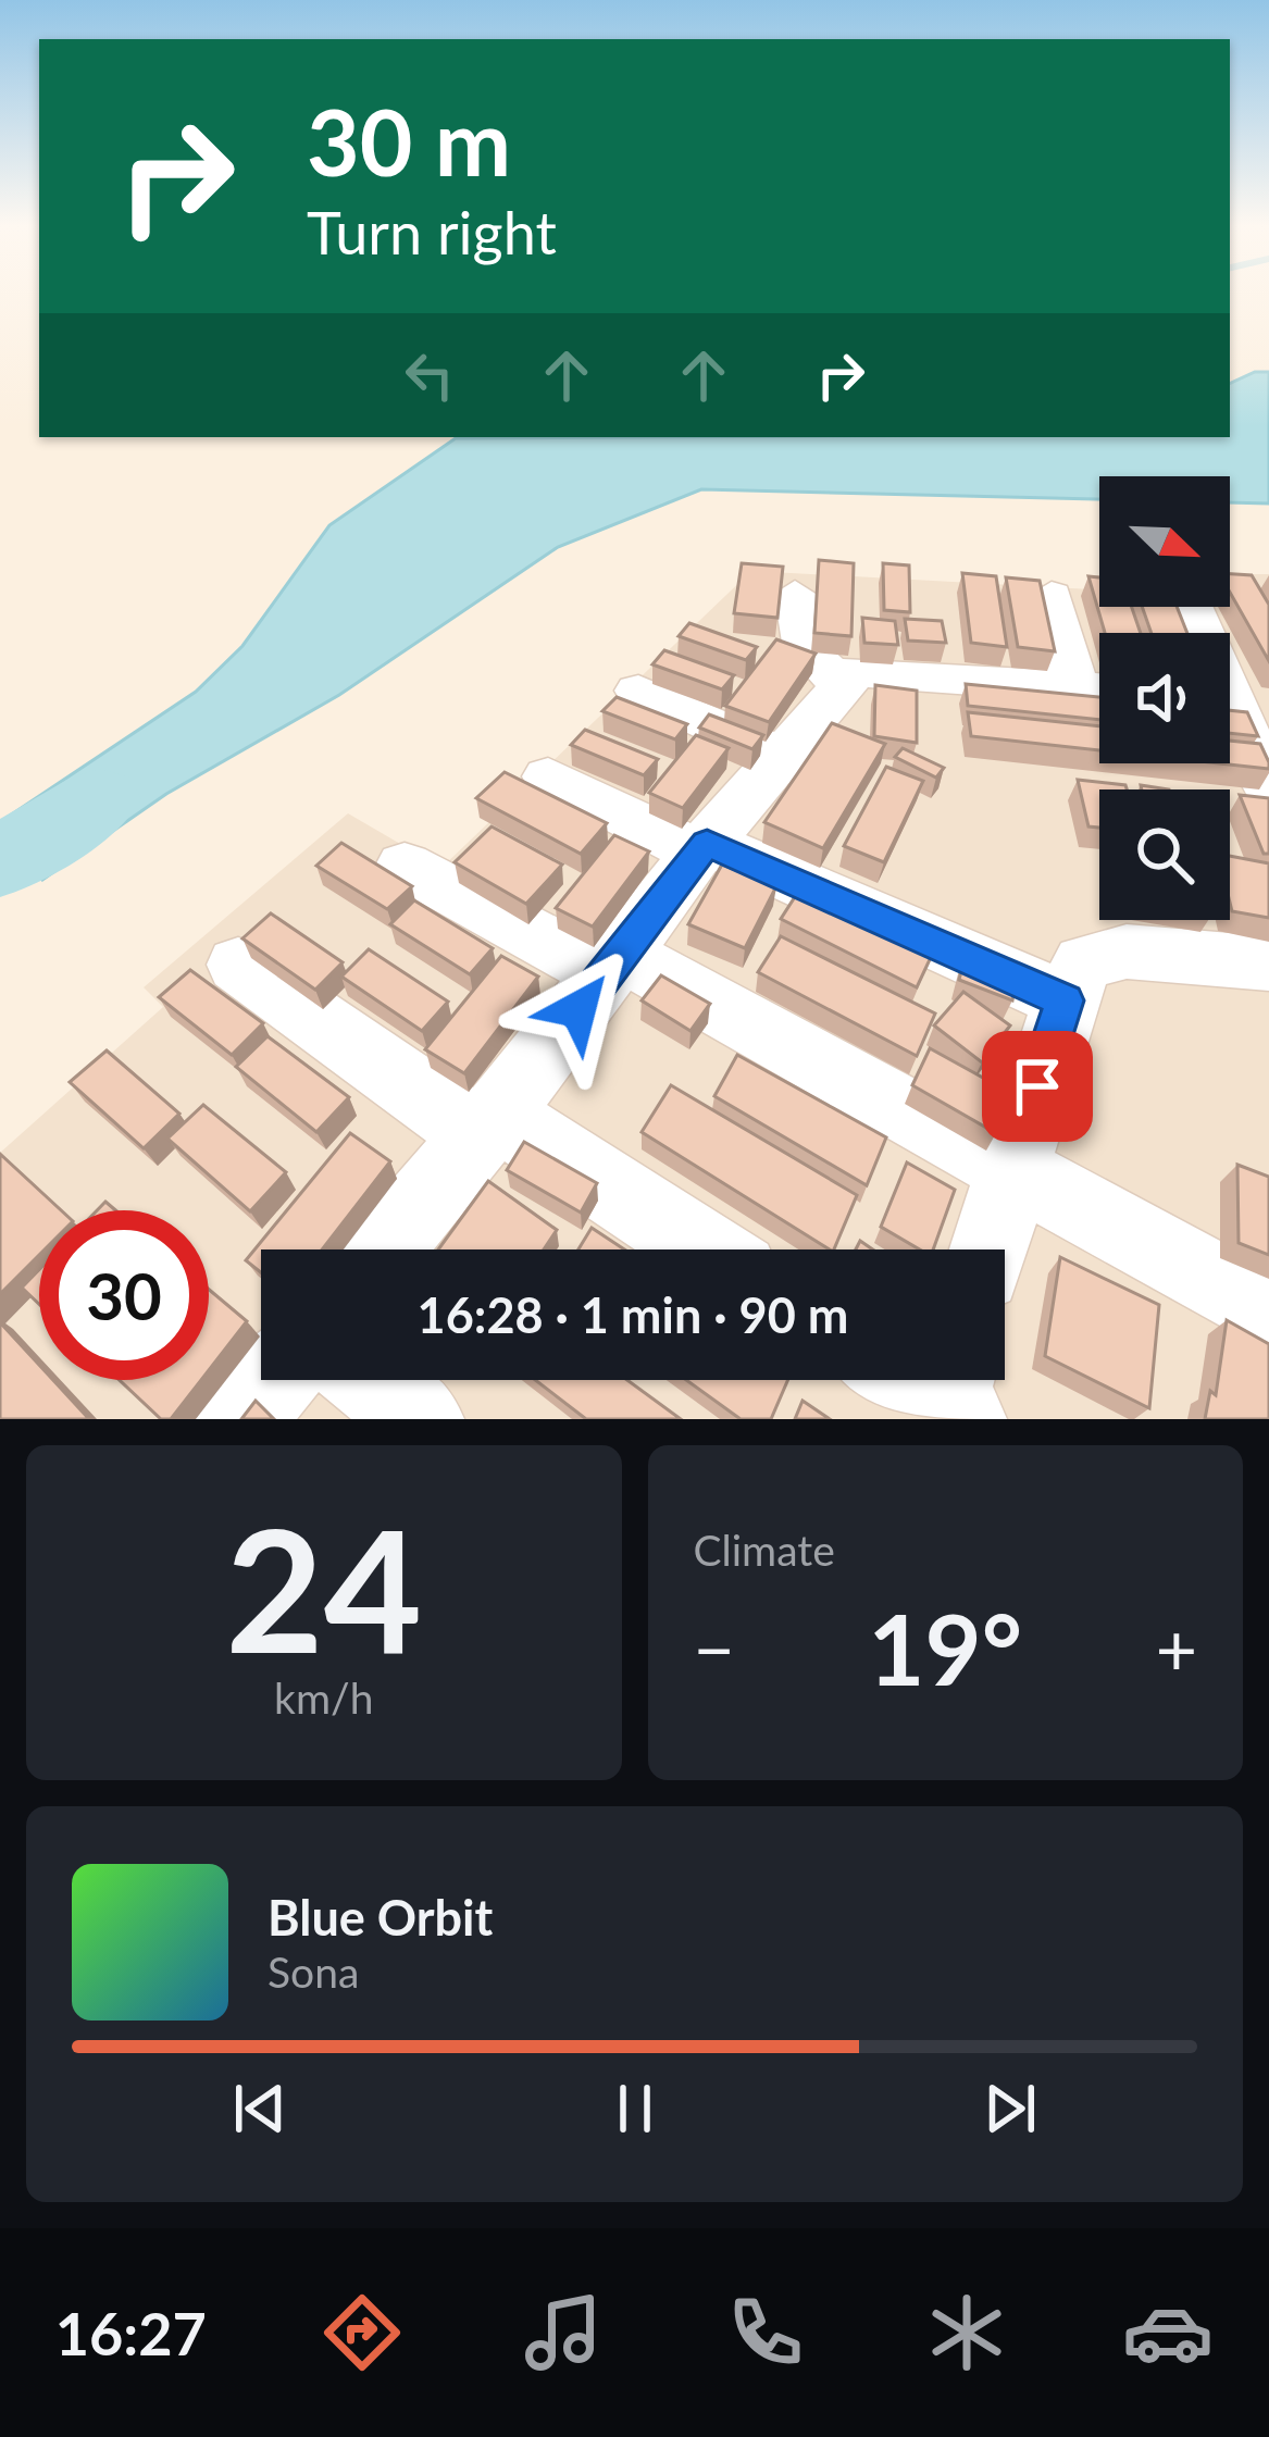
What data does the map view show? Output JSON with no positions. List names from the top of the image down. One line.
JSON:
{"north":"bottom right","page":{"turn":["30 m","Turn right"],"limit":"30","trip":"16:28 · 1 min · 90 m","tile":[["24","km/h"],"Climate"],"heat":["−","19°","+"],"song":["Blue Orbit","Sona"],"tabs":"16:27"}}
